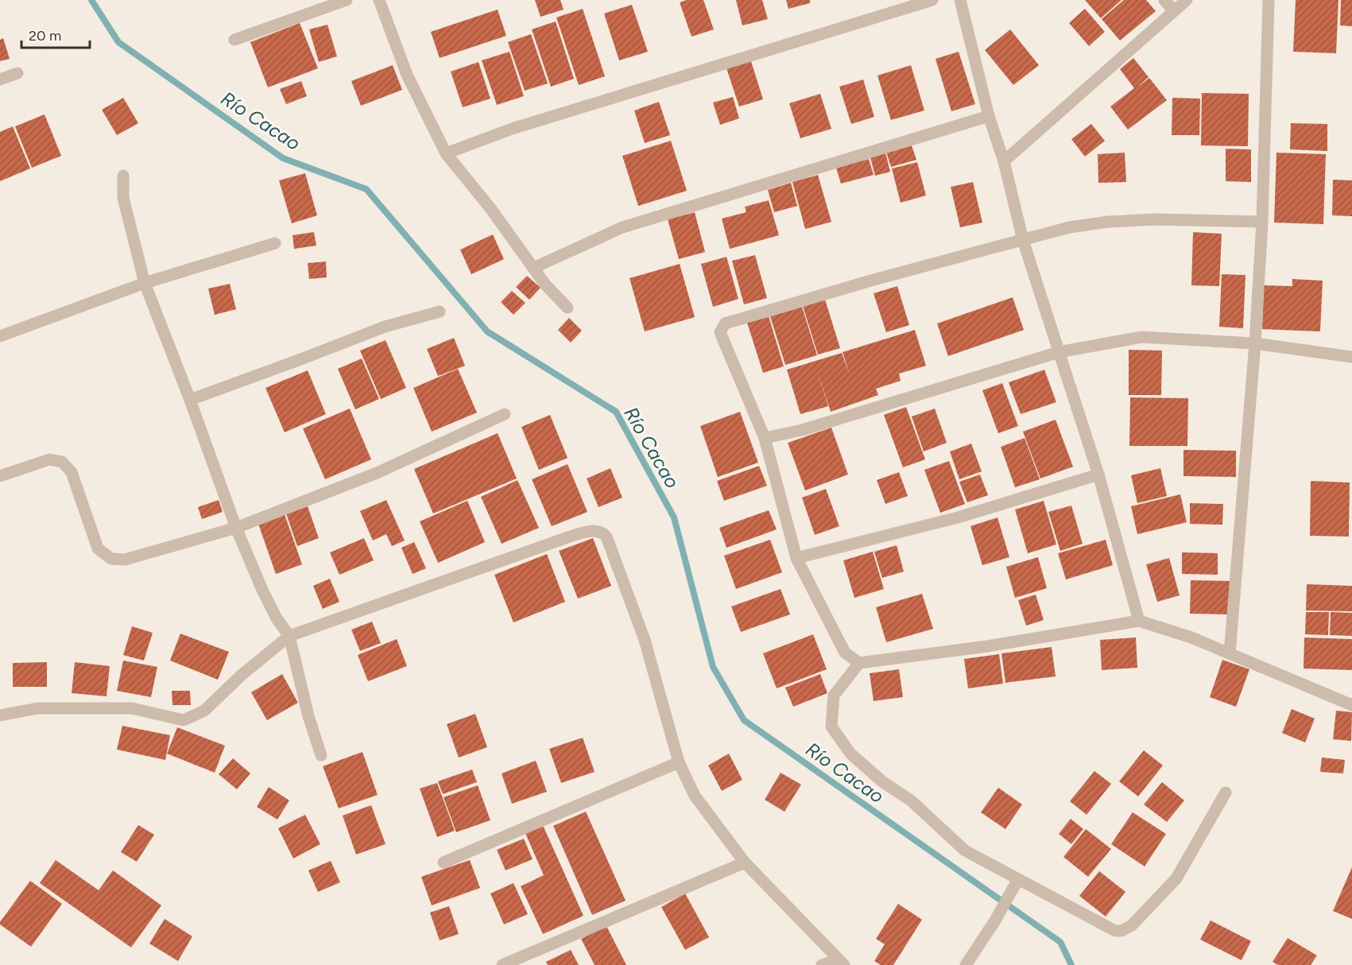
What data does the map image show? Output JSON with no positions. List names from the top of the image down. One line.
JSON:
{"water":["Río Cacao"],"scale_bar":"20 m"}
